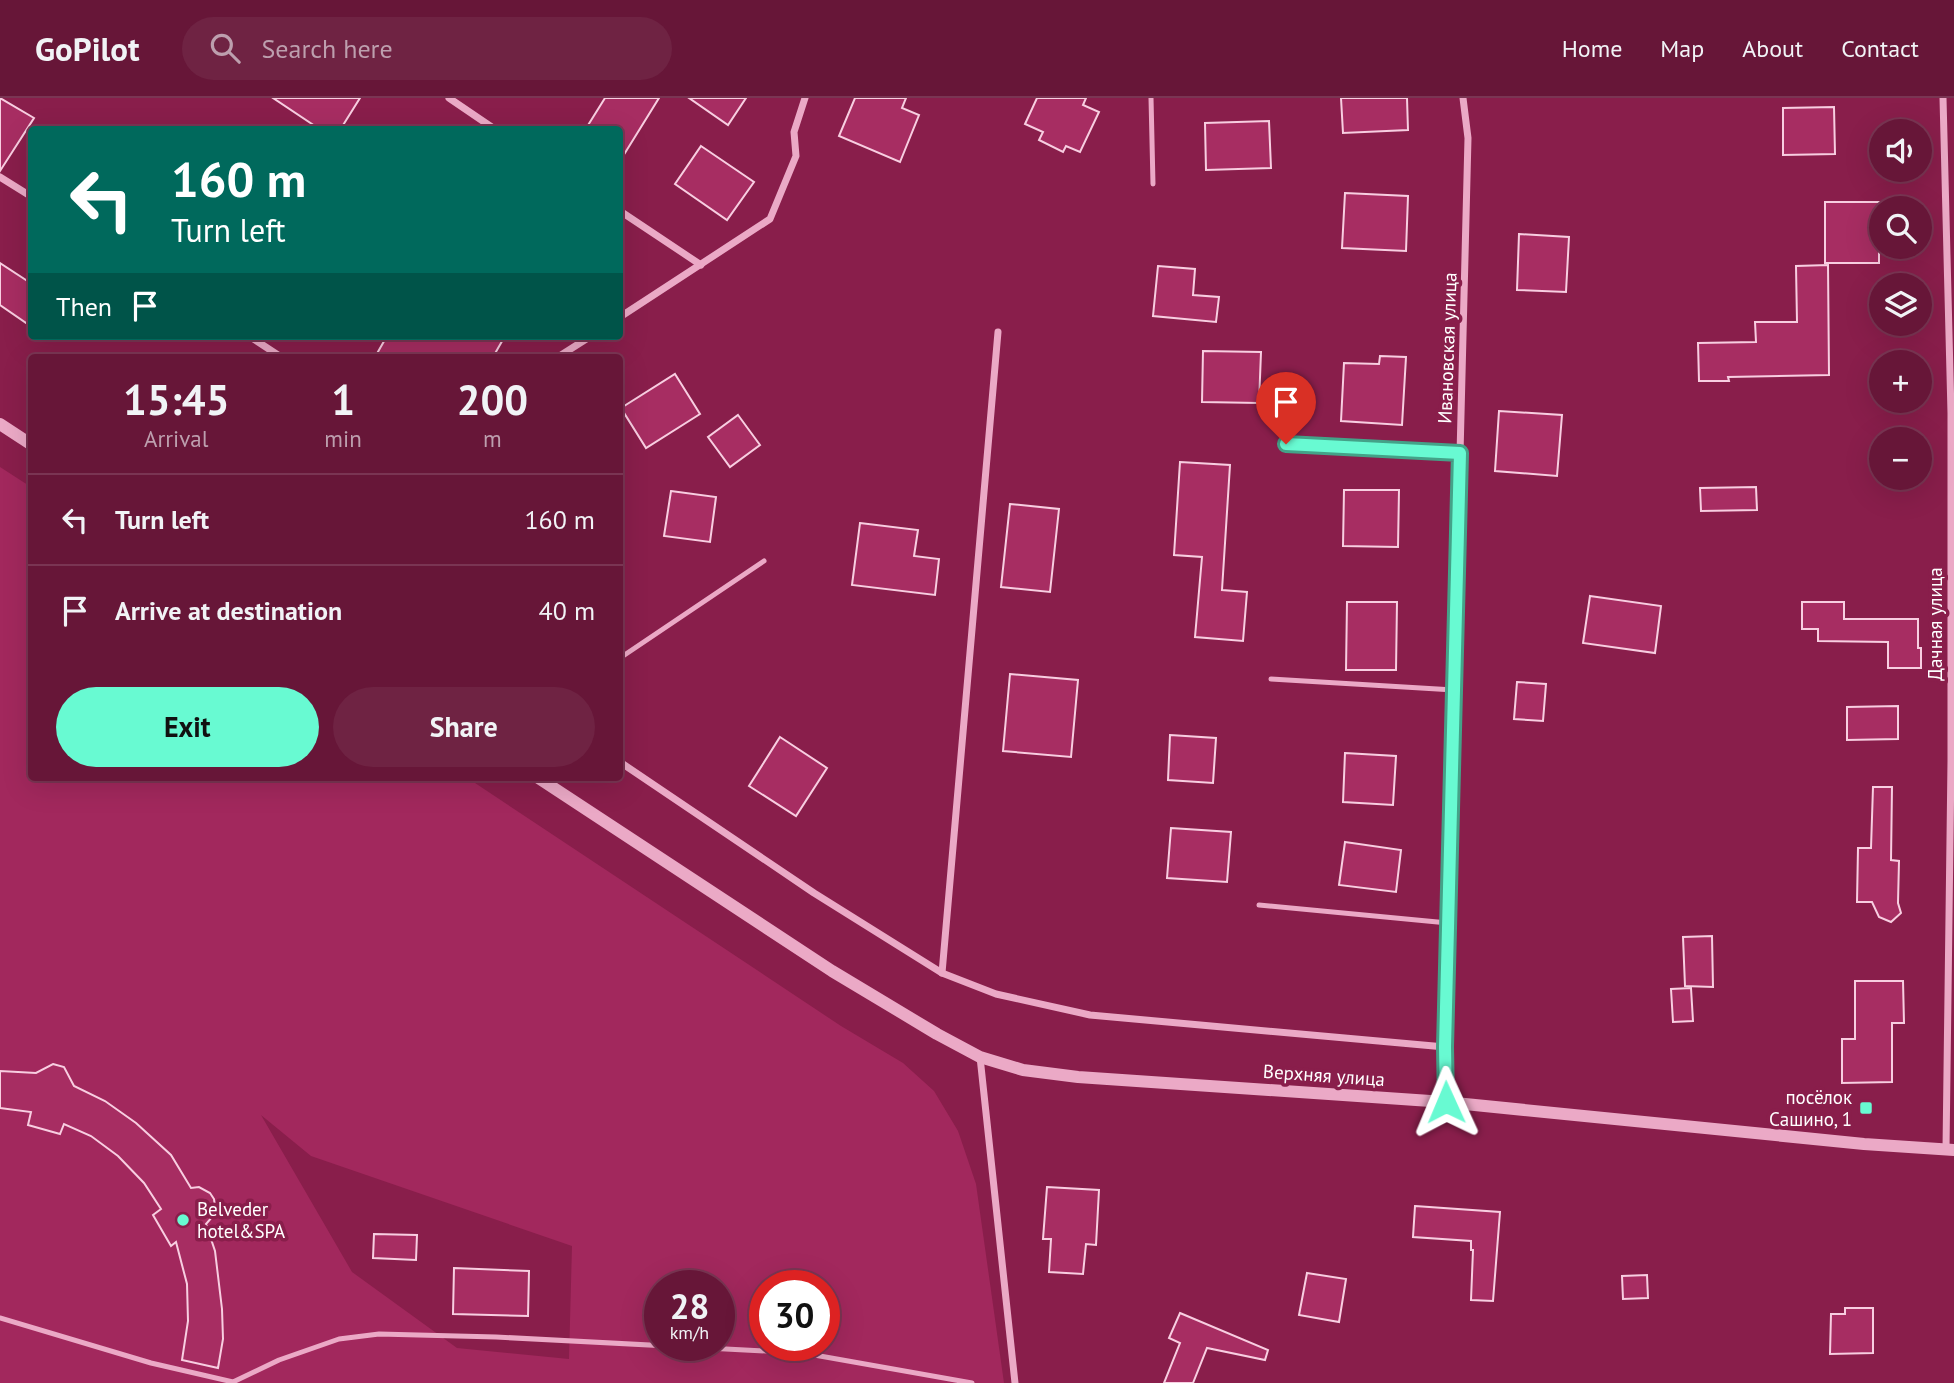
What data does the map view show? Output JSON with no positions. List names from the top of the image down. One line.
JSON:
{"streets":{"street":["Ивановская улица","Дачная улица","Верхняя улица"]},"crossings":[["Ивановская улица","Верхняя улица"],["Дачная улица","Верхняя улица"]],"places":{"transit":["посёлок Сашино, 1"],"other":["Belveder hotel&SPA"]},"page":{"header":"GoPilot","search":"Search here","nav":["Home","Map","About","Contact"],"map_buttons":["+","−"],"turn":["160 m","Turn left"],"then":"Then","eta":["15:45","Arrival","1","min","200","m"],"list":[{"name":"Turn left","value":"160 m"},{"name":"Arrive at destination","value":"40 m"}],"buttons":["Exit","Share"],"speed":"28 km/h","limit":"30"}}
